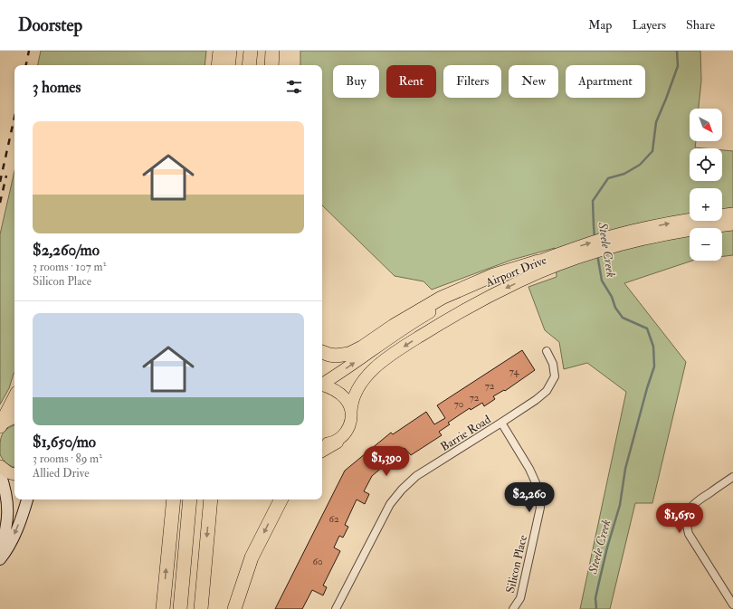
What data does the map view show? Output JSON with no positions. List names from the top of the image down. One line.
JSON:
{"streets":{"main road":["Airport Drive"],"street":["Barrie Road","Silicon Place"]},"crossings":[["Barrie Road","Silicon Place"]],"water":["Steele Creek"],"house_numbers":["74","72","72","70","62","60"],"north":"bottom right","page":{"header":"Doorstep","nav":["Map","Layers","Share"],"chip":["Buy","Rent","Filters","New","Apartment"],"heading":"3 homes","map_buttons":["+","−"],"list":[{"name":"$2,260/mo","note":"3 rooms · 107 m² · Silicon Place"},{"name":"$1,650/mo","note":"3 rooms · 89 m² · Allied Drive"}],"price":["$1,390","$2,260","$1,650"]}}
